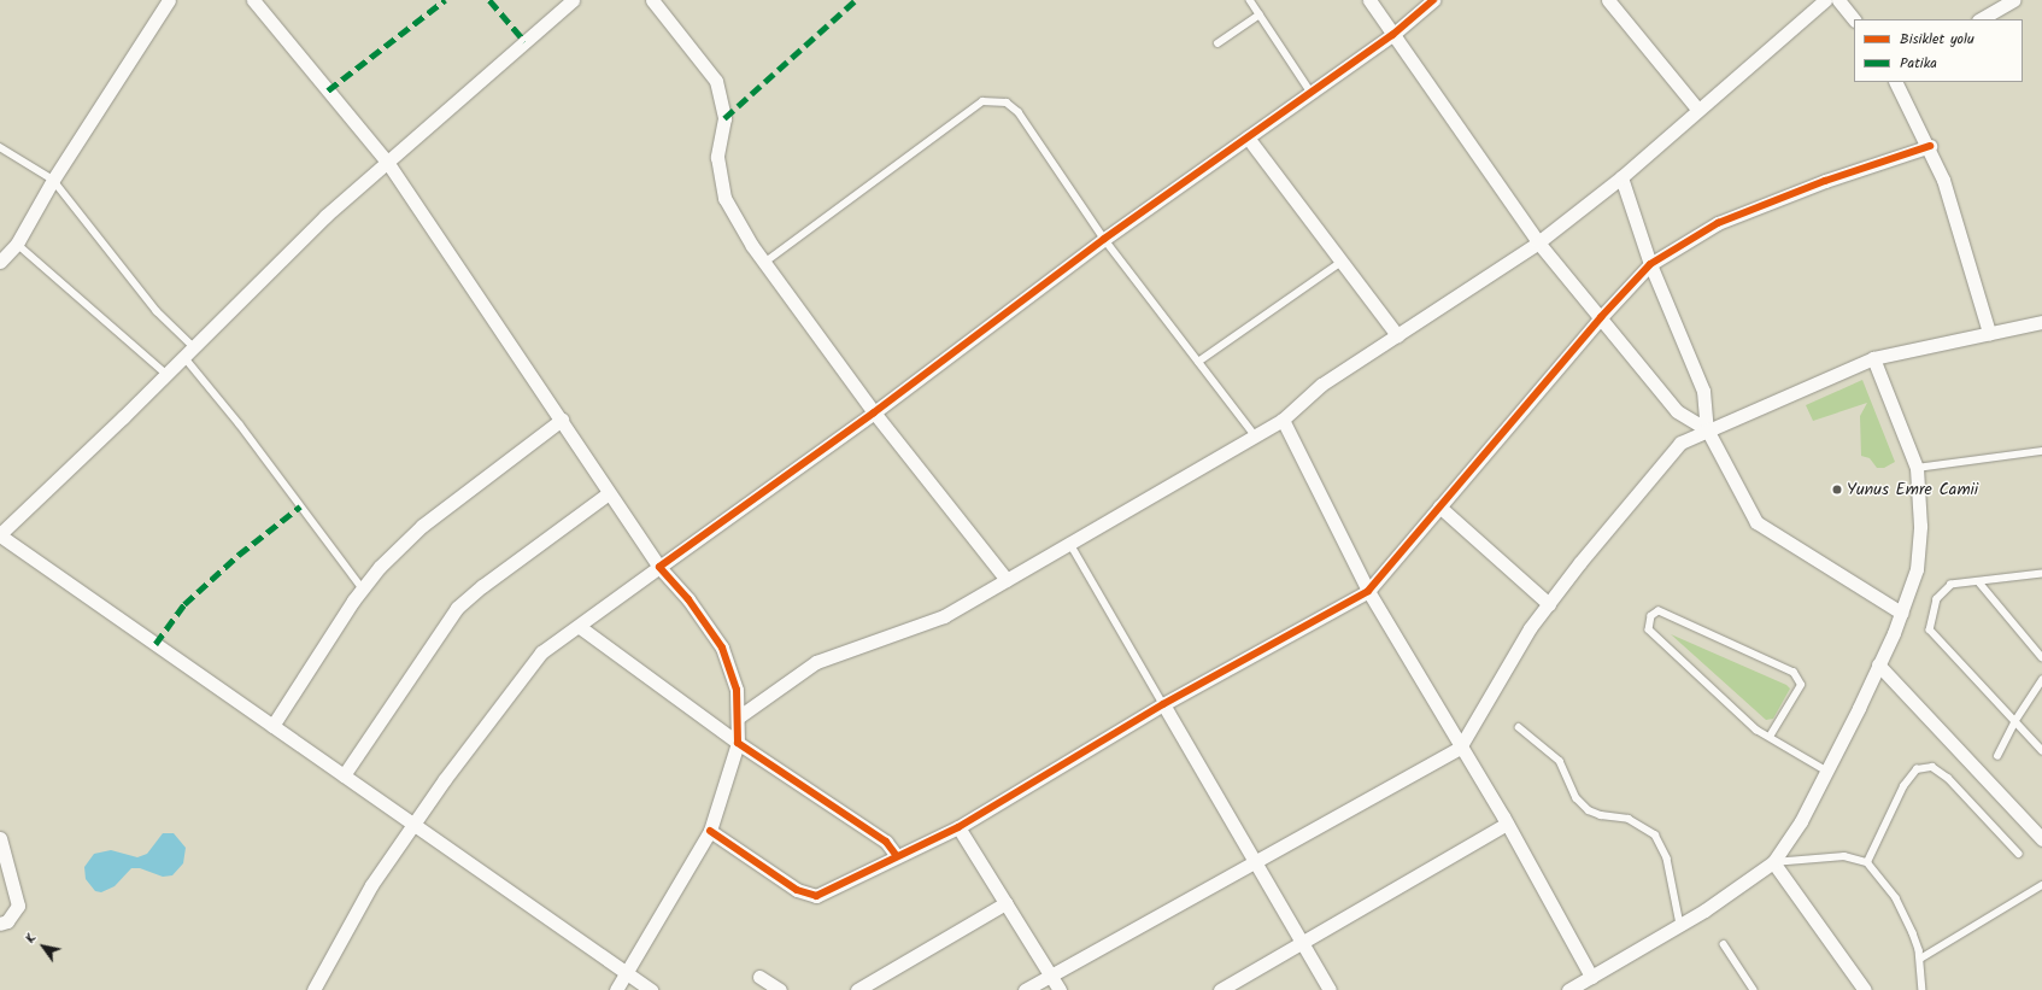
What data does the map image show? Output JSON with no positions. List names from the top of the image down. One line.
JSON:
{"places":["Yunus Emre Camii"],"legend":["Bisiklet yolu","Patika"],"north":"top left"}
